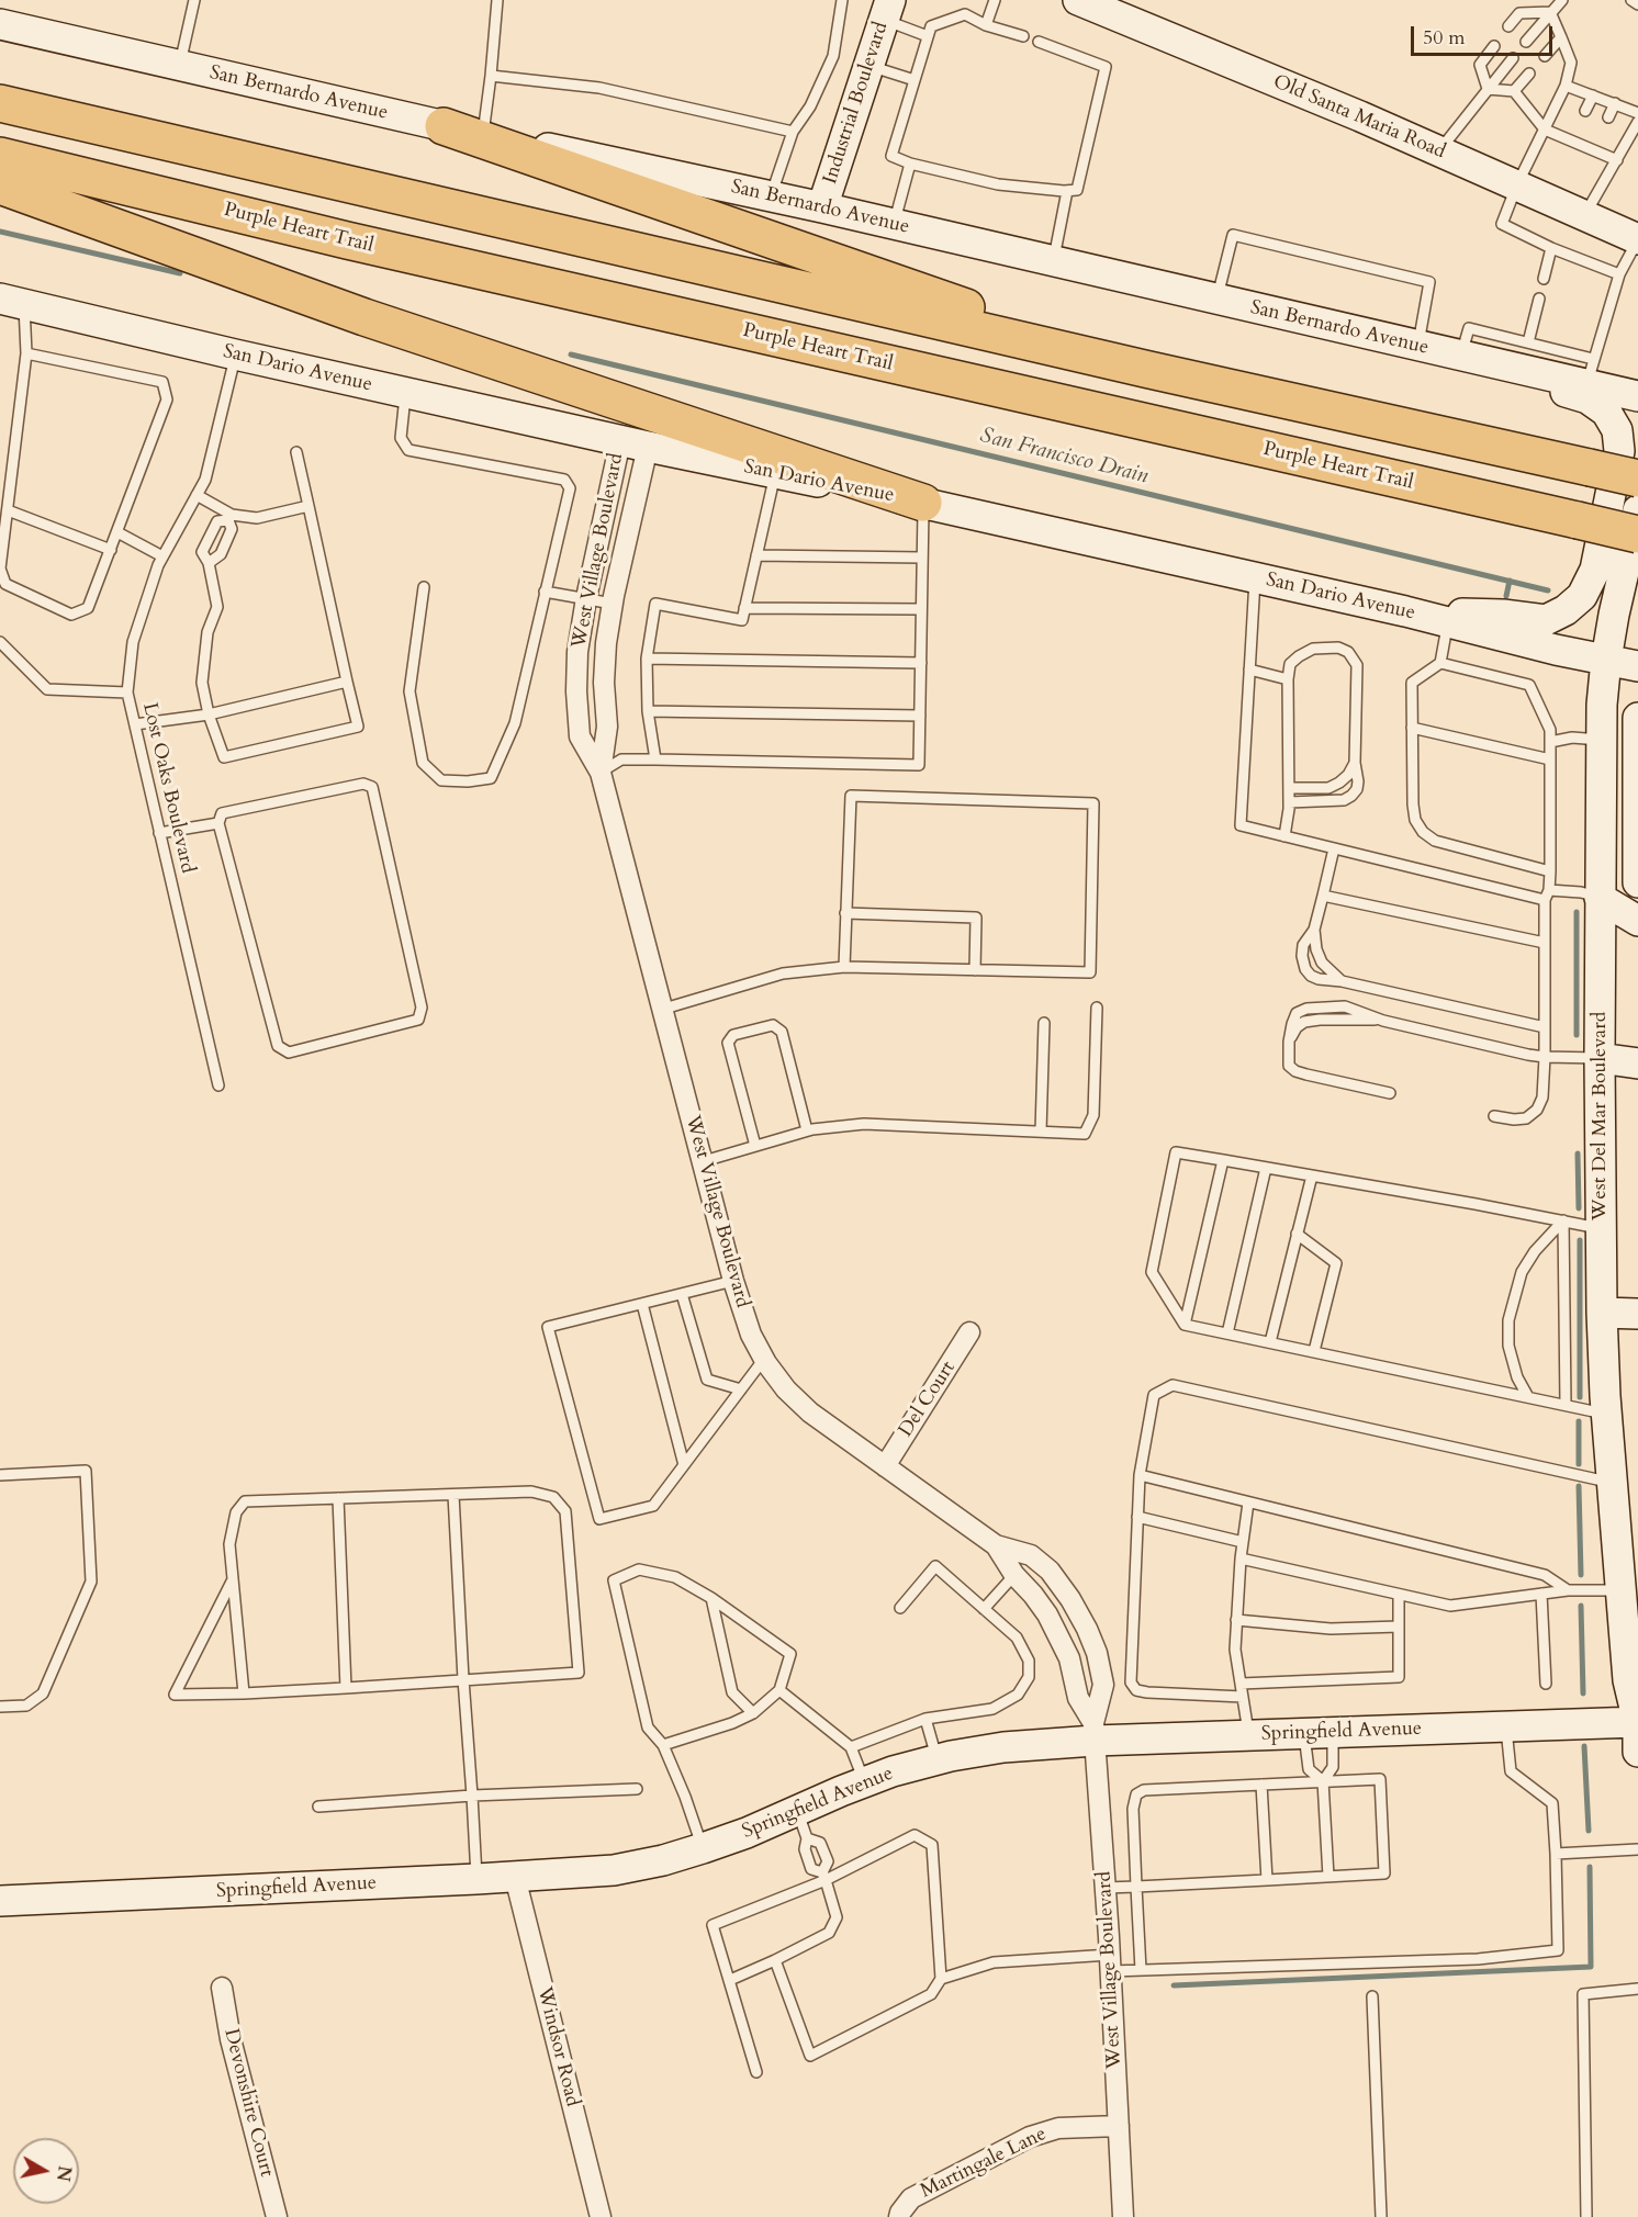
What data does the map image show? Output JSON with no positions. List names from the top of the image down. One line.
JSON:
{"streets":{"highway":["Purple Heart Trail"],"main road":["San Bernardo Avenue","Industrial Boulevard","Old Santa Maria Road","San Dario Avenue","West Del Mar Boulevard","Springfield Avenue"],"street":["West Village Boulevard","Del Court","Windsor Road","Devonshire Court","Martingale Lane"],"lane":["Lost Oaks Boulevard"]},"crossings":[["San Bernardo Avenue","Industrial Boulevard"],["San Dario Avenue","West Village Boulevard"],["San Dario Avenue","Lost Oaks Boulevard"],["San Dario Avenue","West Del Mar Boulevard"],["West Village Boulevard","Del Court"],["West Village Boulevard","Springfield Avenue"],["West Village Boulevard","Martingale Lane"],["West Del Mar Boulevard","Springfield Avenue"],["Springfield Avenue","Windsor Road"]],"water":["San Francisco Drain"],"scale_bar":"50 m","north":"right"}
